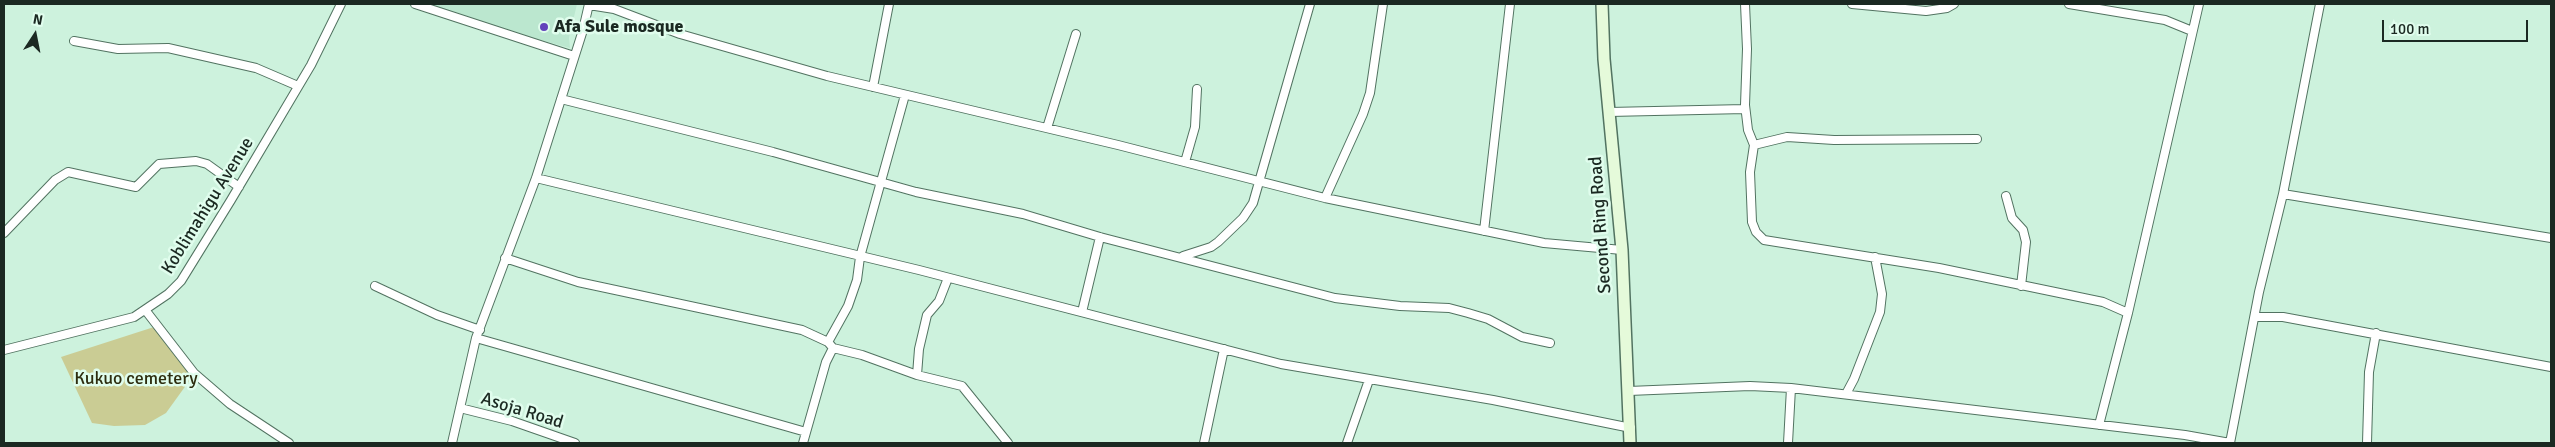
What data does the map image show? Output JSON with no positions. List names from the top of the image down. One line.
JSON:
{"streets":{"street":["Koblimahigu Avenue","Second Ring Road","Asoja Road"]},"parks":["Kukuo cemetery"],"places":["Afa Sule mosque"],"scale_bar":"100 m","north":"top"}
